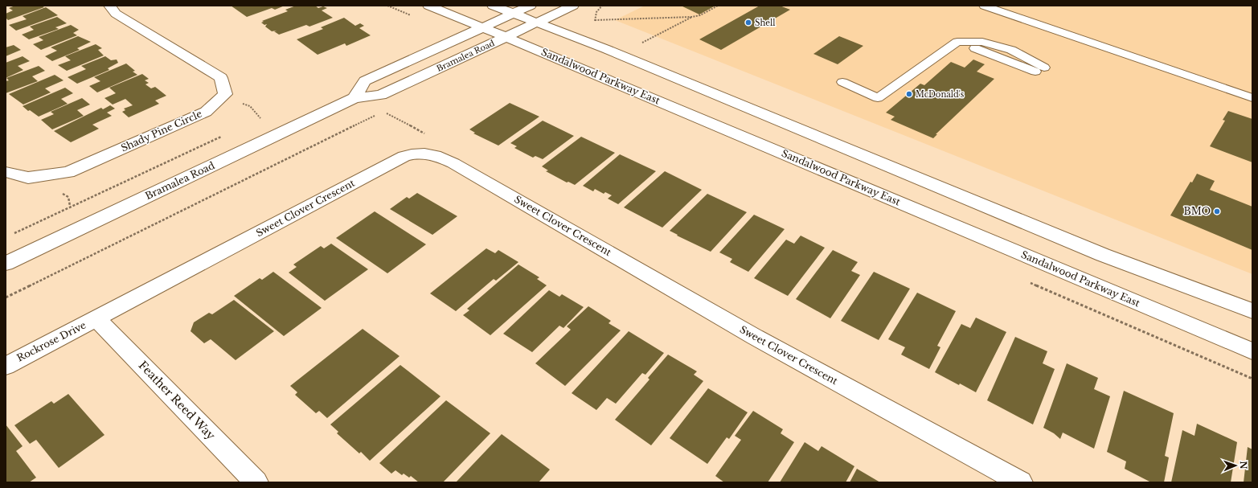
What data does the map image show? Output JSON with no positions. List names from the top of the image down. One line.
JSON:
{"streets":{"main road":["Bramalea Road","Sandalwood Parkway East","Shady Pine Circle","Sweet Clover Crescent","Rockrose Drive","Feather Reed Way"]},"crossings":[["Bramalea Road","Sandalwood Parkway East"],["Sweet Clover Crescent","Rockrose Drive"],["Sweet Clover Crescent","Feather Reed Way"],["Rockrose Drive","Feather Reed Way"]],"places":["Shell","McDonald's","BMO"],"north":"right"}
